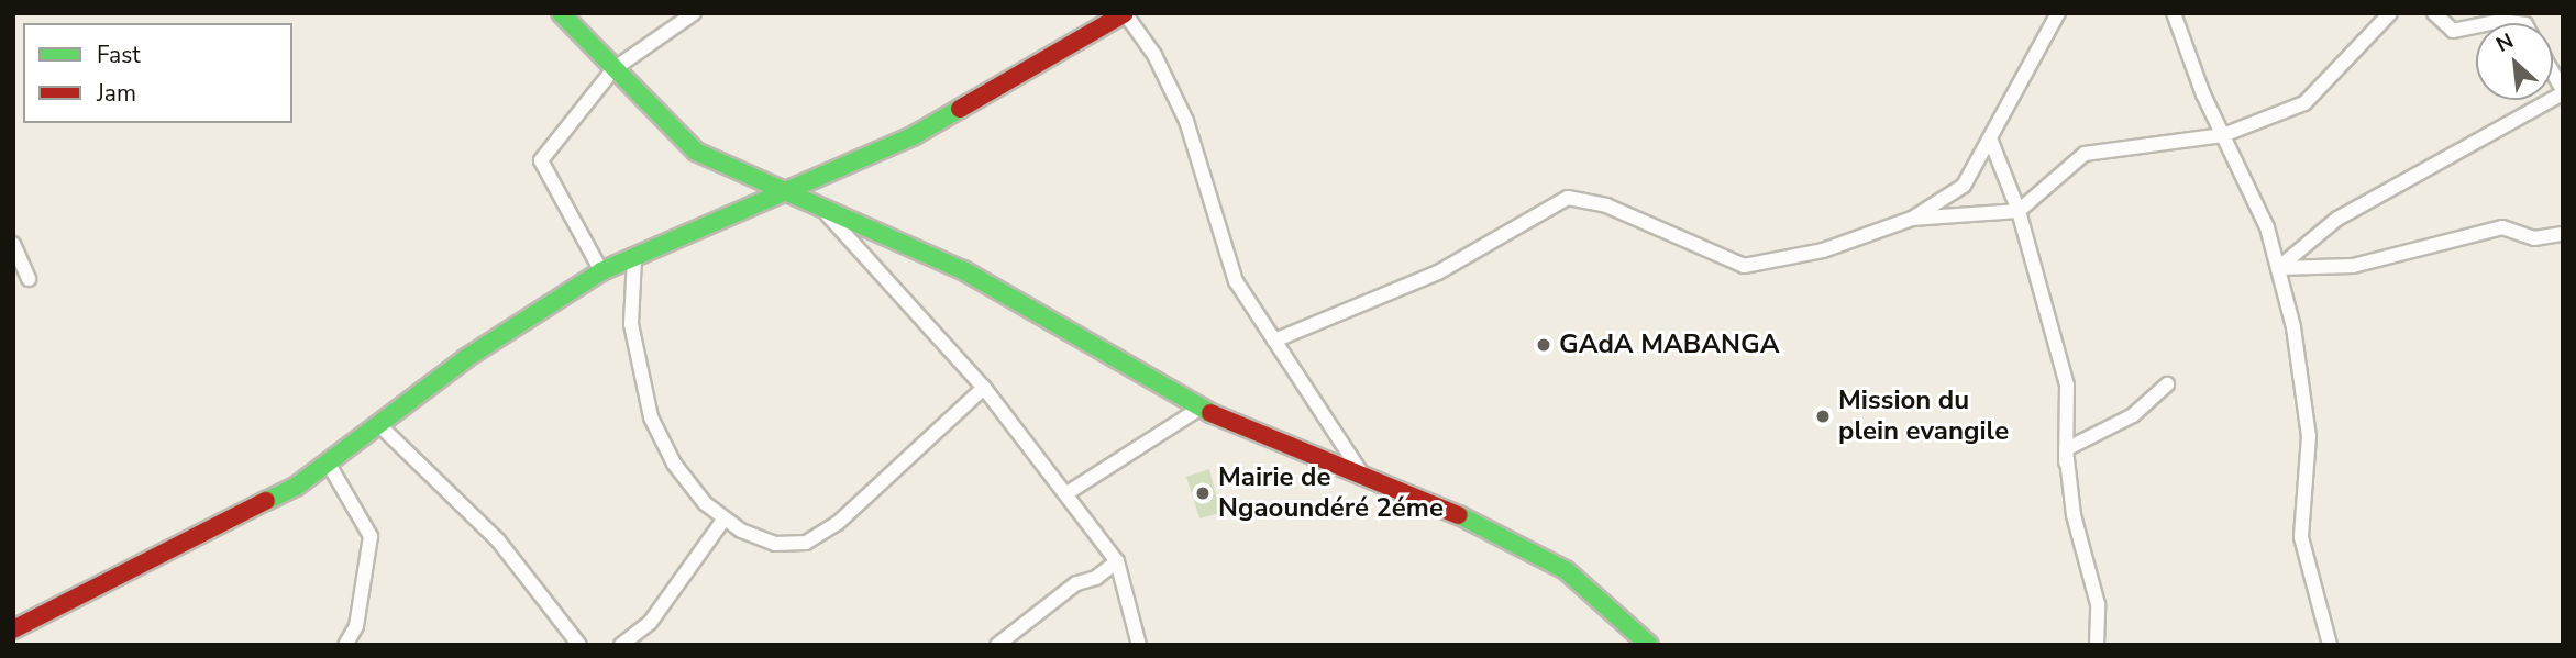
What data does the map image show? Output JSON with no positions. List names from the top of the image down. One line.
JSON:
{"places":["GAdA MABANGA","Mission du plein evangile","Mairie de Ngaoundéré 2éme"],"legend":["Fast","Jam"],"north":"top left"}
